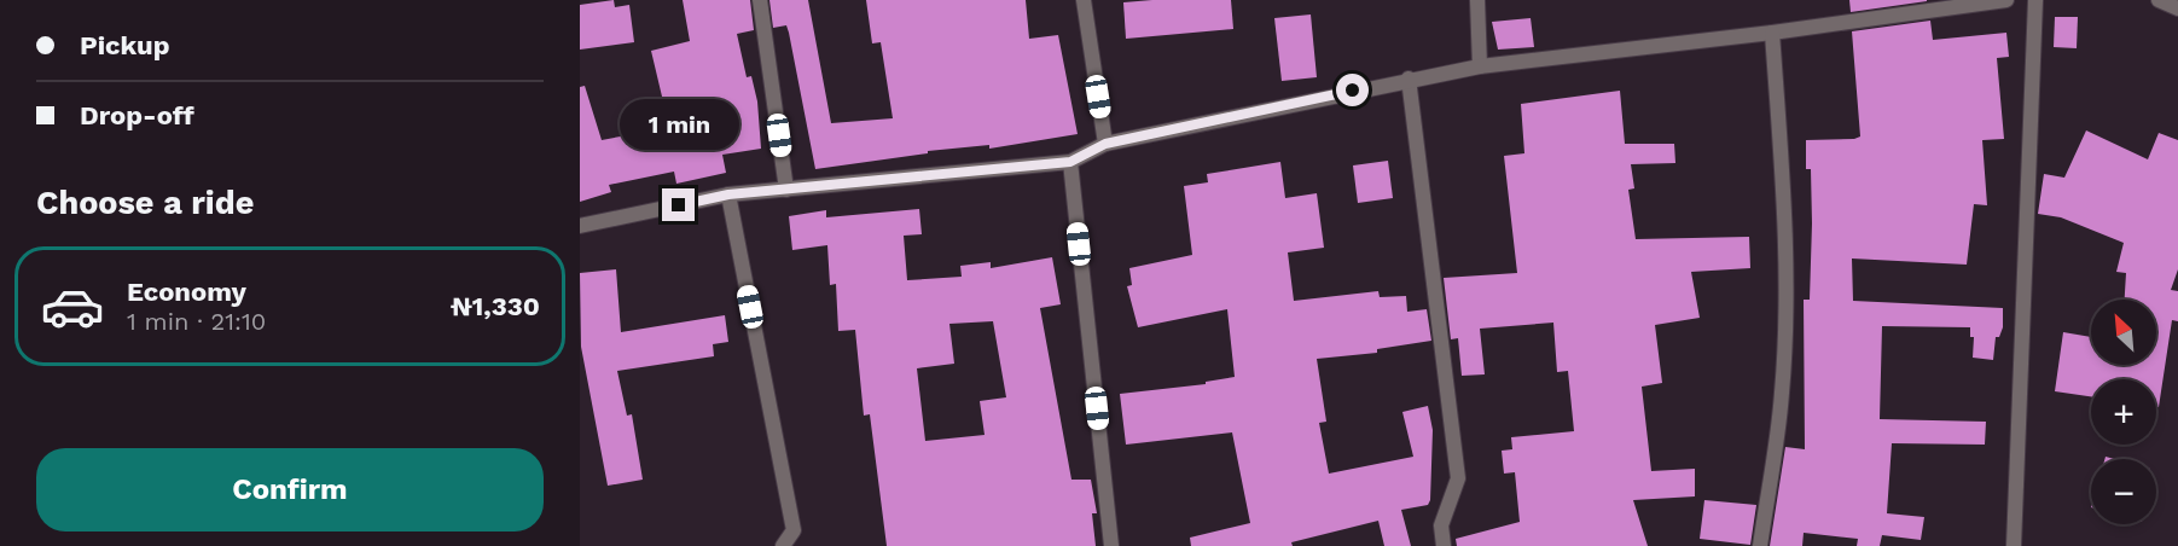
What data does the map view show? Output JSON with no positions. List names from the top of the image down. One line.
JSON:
{"north":"top left","page":{"banner":["Pickup","Drop-off"],"bubble":"1 min","heading":"Choose a ride","list":[{"name":"Economy","note":"1 min · 21:10","value":"₦1,330"}],"map_buttons":["+","−"],"buttons":"Confirm"}}
